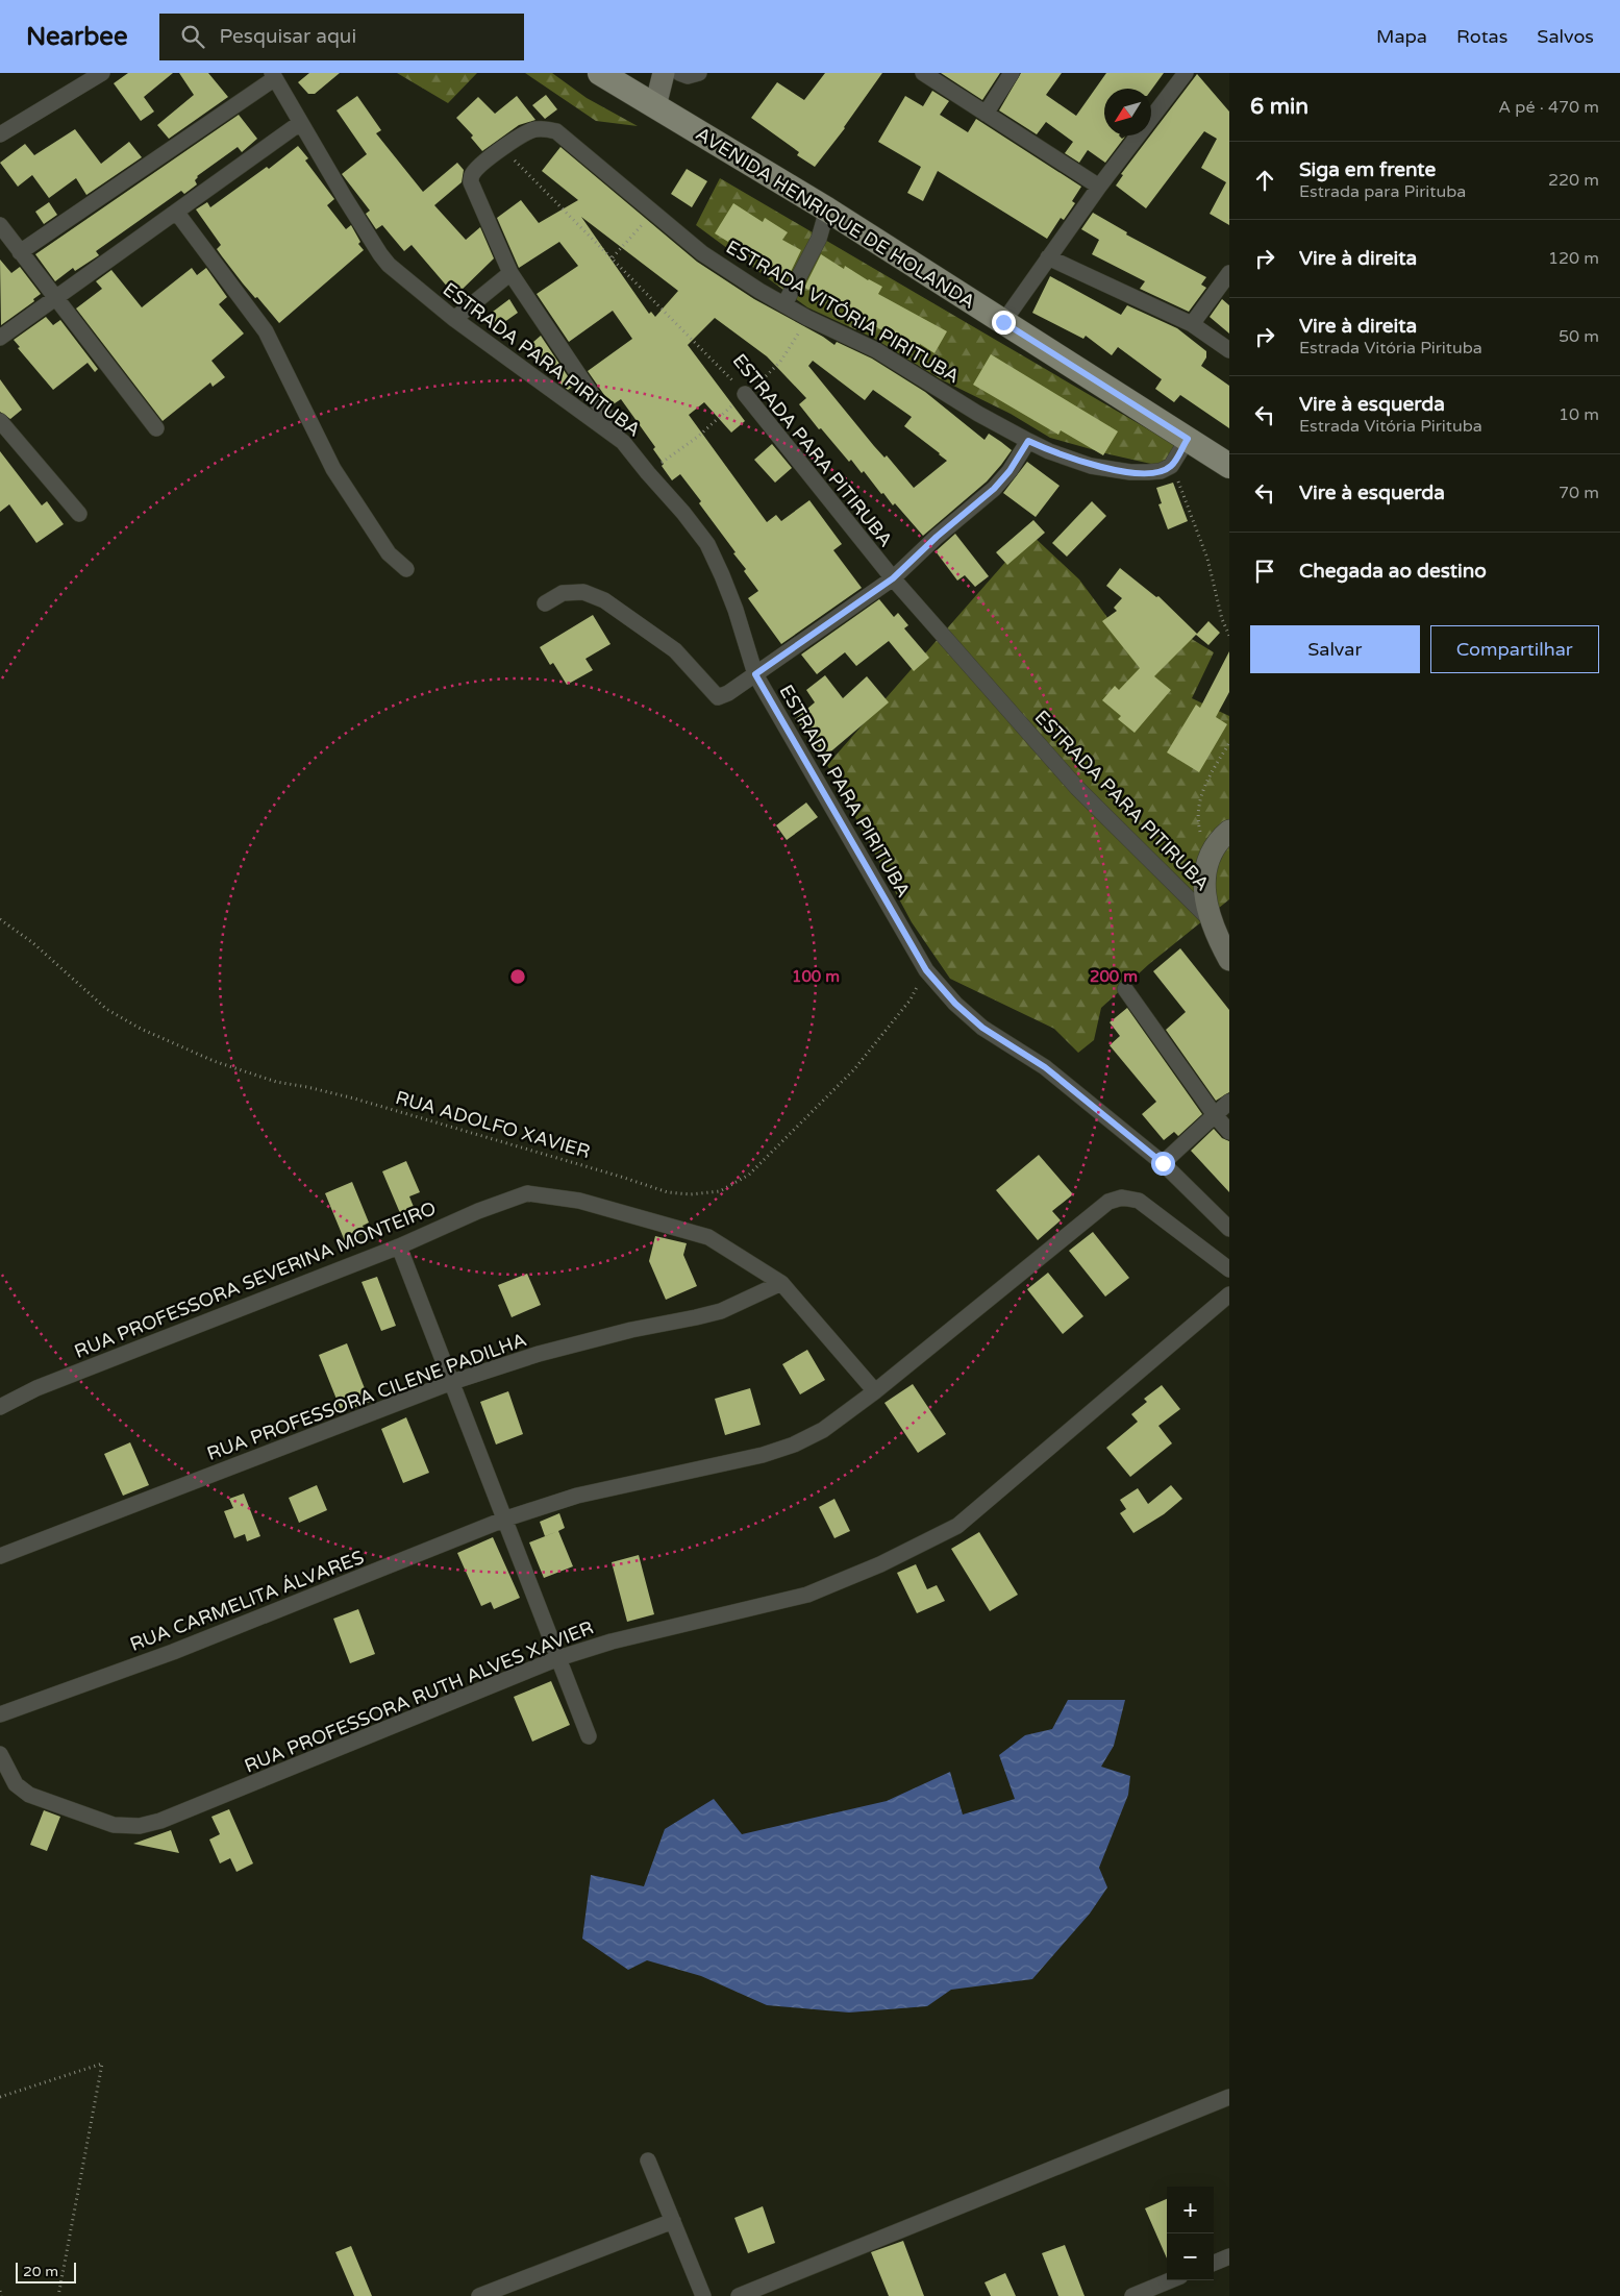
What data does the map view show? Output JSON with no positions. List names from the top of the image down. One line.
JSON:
{"streets":{"main road":["AVENIDA HENRIQUE DE HOLANDA"],"street":["ESTRADA VITÓRIA PIRITUBA","ESTRADA PARA PIRITUBA","ESTRADA PARA PITIRUBA","RUA PROFESSORA SEVERINA MONTEIRO","RUA PROFESSORA CILENE PADILHA","RUA CARMELITA ÁLVARES","RUA PROFESSORA RUTH ALVES XAVIER"],"path":["RUA ADOLFO XAVIER"]},"crossings":[["ESTRADA VITÓRIA PIRITUBA","ESTRADA PARA PIRITUBA"],["ESTRADA VITÓRIA PIRITUBA","ESTRADA PARA PITIRUBA"],["ESTRADA PARA PIRITUBA","RUA ADOLFO XAVIER"],["RUA PROFESSORA SEVERINA MONTEIRO","RUA PROFESSORA CILENE PADILHA"]],"scale_bar":"20 m","north":"bottom left","page":{"header":"Nearbee","search":"Pesquisar aqui","nav":["Mapa","Rotas","Salvos"],"heading":["6 min","A pé · 470 m"],"list":[["Siga em frente","Estrada para Pirituba","220 m"],["Vire à direita","120 m"],["Vire à direita","Estrada Vitória Pirituba","50 m"],["Vire à esquerda","Estrada Vitória Pirituba","10 m"],["Vire à esquerda","70 m"],"Chegada ao destino"],"buttons":["Salvar","Compartilhar"],"map_buttons":["+","−"],"scale":"20 m"},"rings":["100 m","200 m"]}
